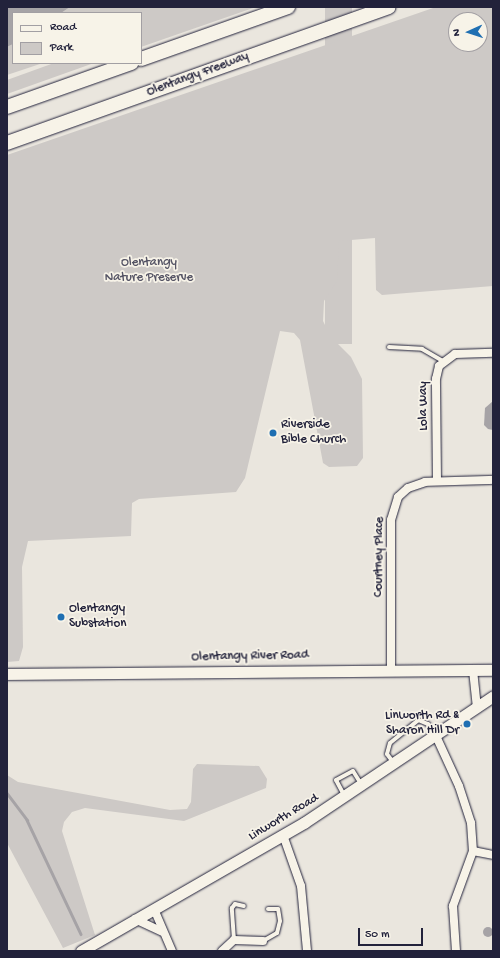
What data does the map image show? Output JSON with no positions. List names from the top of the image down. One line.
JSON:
{"streets":{"highway":["Olentangy Freeway"],"main road":["Olentangy River Road","Linworth Road"],"street":["Lola Way","Courtney Place"]},"crossings":[["Lola Way","Courtney Place"],["Courtney Place","Olentangy River Road"]],"parks":["Olentangy Nature Preserve"],"places":["Riverside Bible Church","Olentangy Substation","Linworth Rd & Sharon Hill Dr"],"legend":["Road","Park"],"scale_bar":"50 m","north":"left"}
